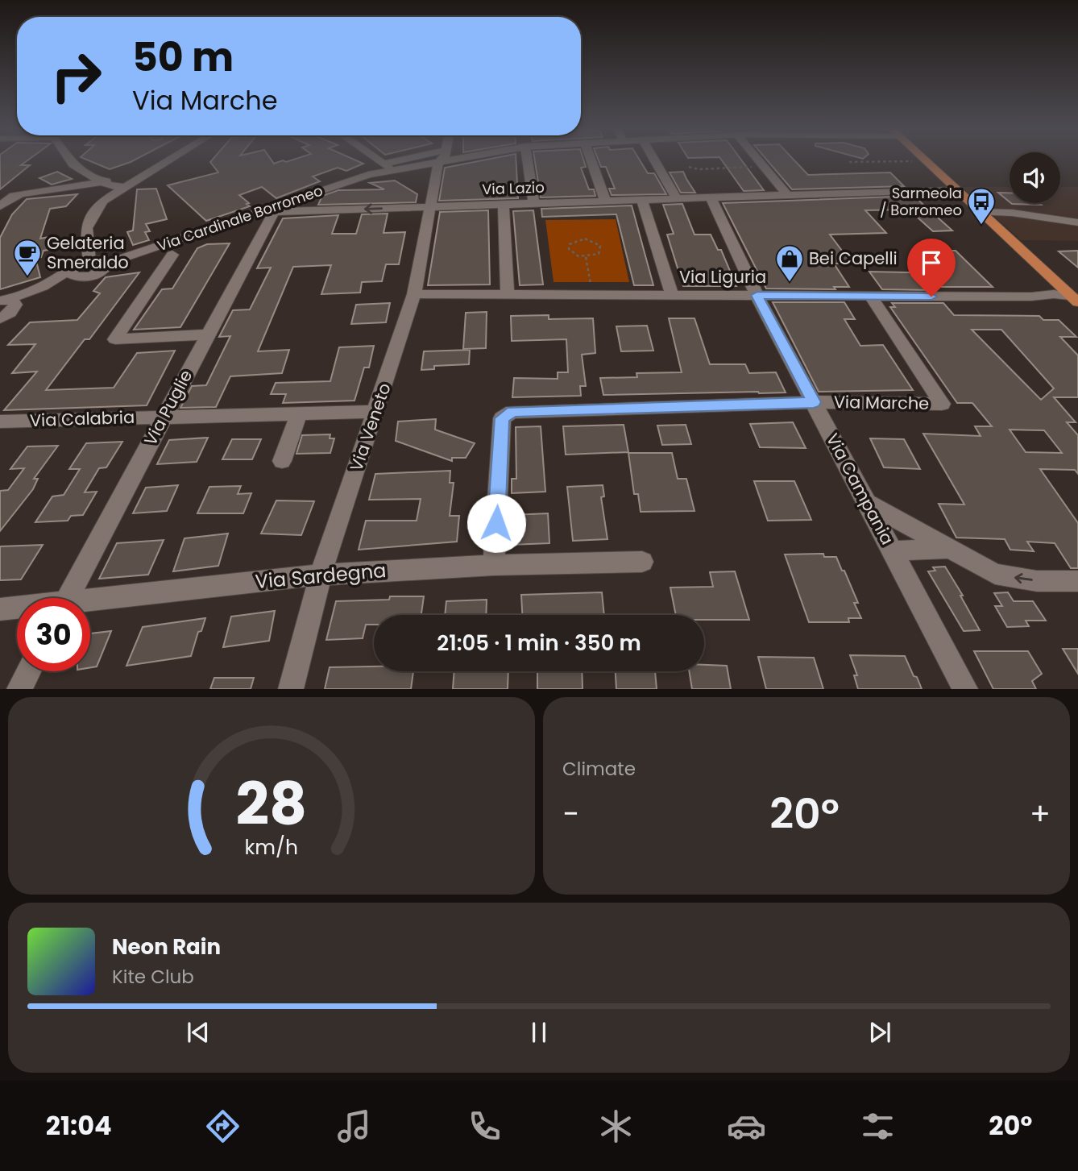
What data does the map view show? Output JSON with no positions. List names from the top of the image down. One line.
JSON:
{"streets":{"street":["Via Lazio","Via Cardinale Borromeo","Via Liguria","Via Marche","Via Puglie","Via Calabria","Via Veneto","Via Campania","Via Sardegna"]},"crossings":[["Via Lazio","Via Cardinale Borromeo"],["Via Lazio","Via Puglie"],["Via Lazio","Via Veneto"],["Via Lazio","Via Campania"],["Via Cardinale Borromeo","Via Puglie"],["Via Cardinale Borromeo","Via Veneto"],["Via Liguria","Via Marche"],["Via Liguria","Via Veneto"],["Via Liguria","Via Campania"],["Via Marche","Via Campania"],["Via Marche","Via Sardegna"],["Via Puglie","Via Calabria"],["Via Calabria","Via Veneto"],["Via Veneto","Via Sardegna"]],"places":{"bus stop":["Sarmeola / Borromeo"],"cafe":["Gelateria Smeraldo"],"shop":["Bei Capelli"]},"page":{"turn":["50 m","Via Marche"],"limit":"30","trip":"21:05 · 1 min · 350 m","tile":"Climate","heat":["−","20°","+"],"song":["Neon Rain","Kite Club"],"tabs":["21:04","20°"],"gauge":["28","km/h"]}}
